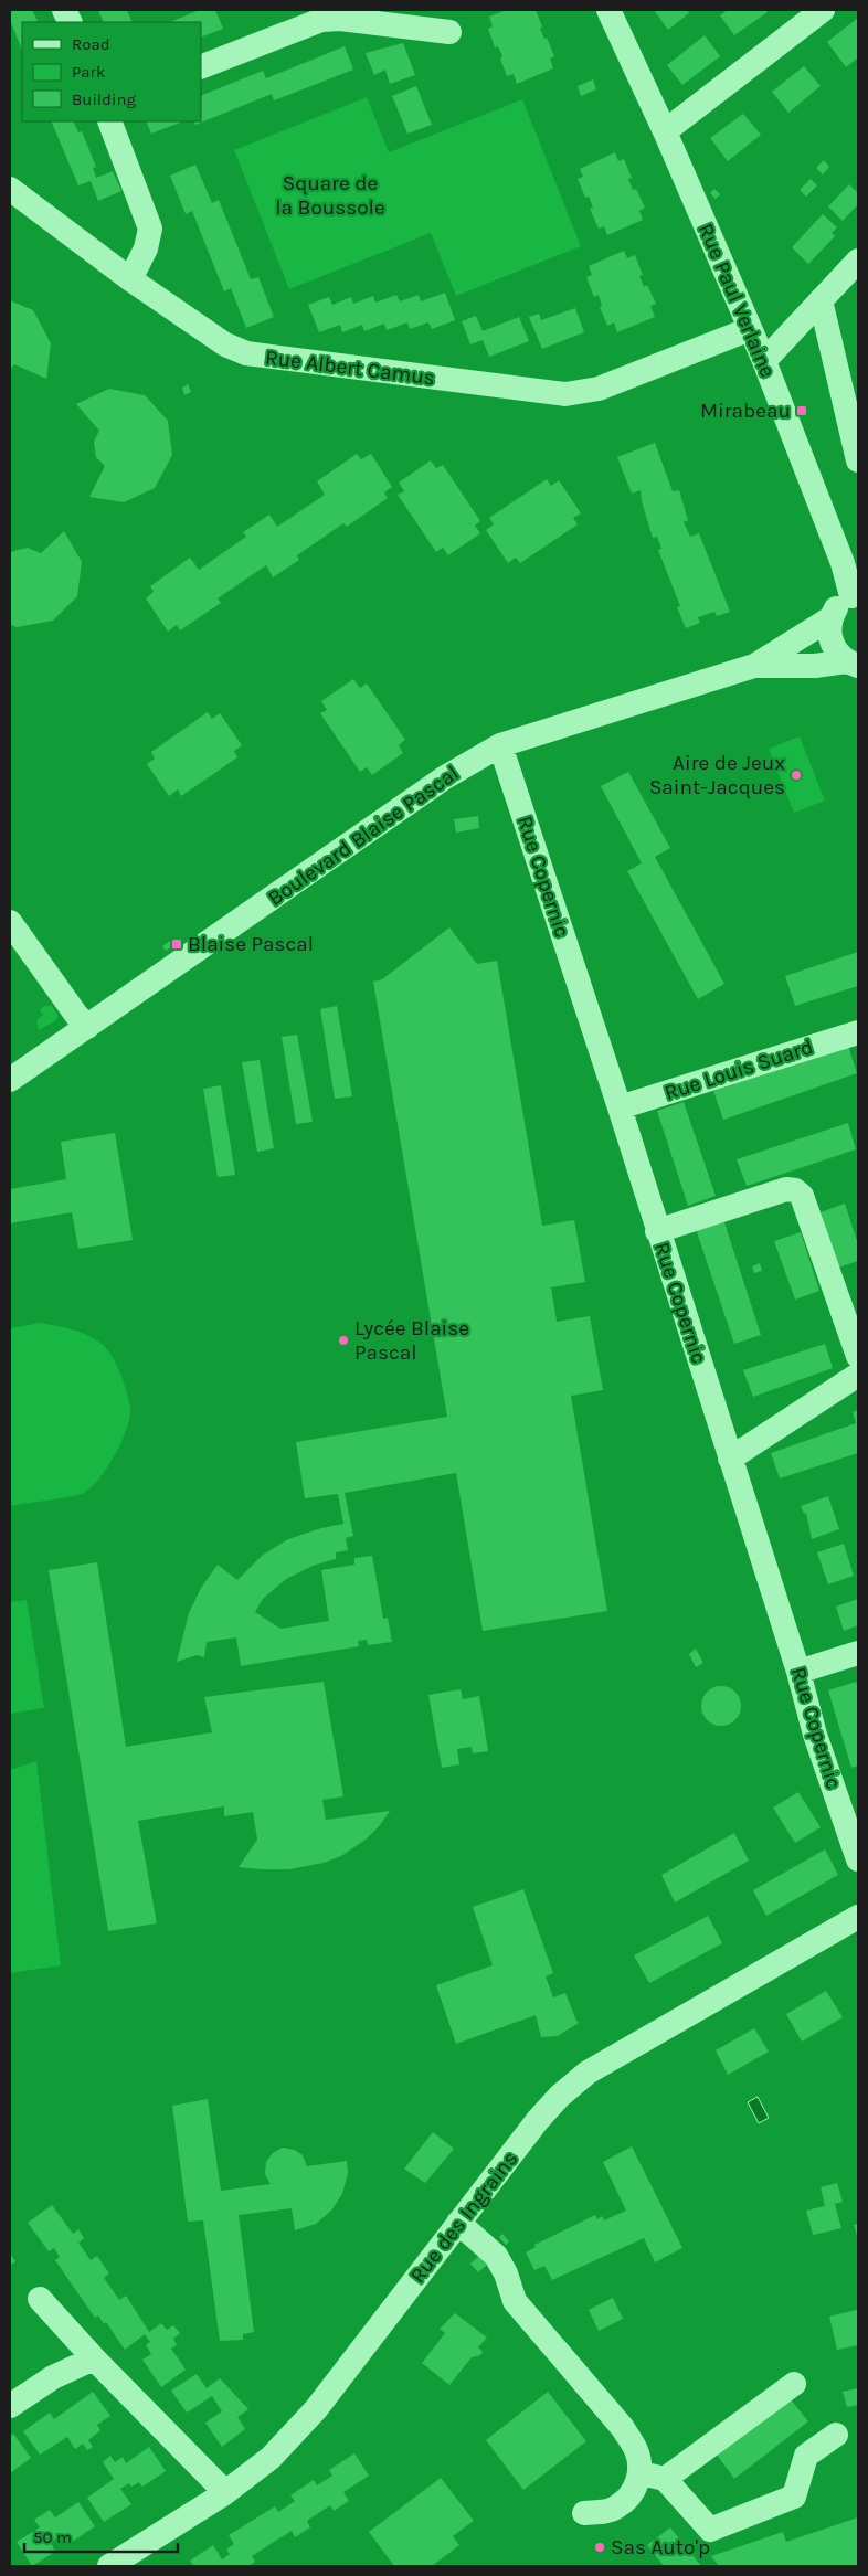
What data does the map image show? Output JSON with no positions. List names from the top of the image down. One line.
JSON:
{"streets":{"street":["Rue Paul Verlaine","Rue Albert Camus","Boulevard Blaise Pascal","Rue Copernic","Rue Louis Suard","Rue des Ingrains"]},"crossings":[["Rue Paul Verlaine","Rue Albert Camus"],["Rue Paul Verlaine","Boulevard Blaise Pascal"],["Boulevard Blaise Pascal","Rue Copernic"],["Rue Copernic","Rue Louis Suard"]],"parks":["Square de la Boussole"],"places":{"transit":["Mirabeau","Blaise Pascal"],"other":["Aire de Jeux Saint-Jacques","Lycée Blaise Pascal","Sas Auto'p"]},"legend":["Road","Park","Building"],"scale_bar":"50 m"}
